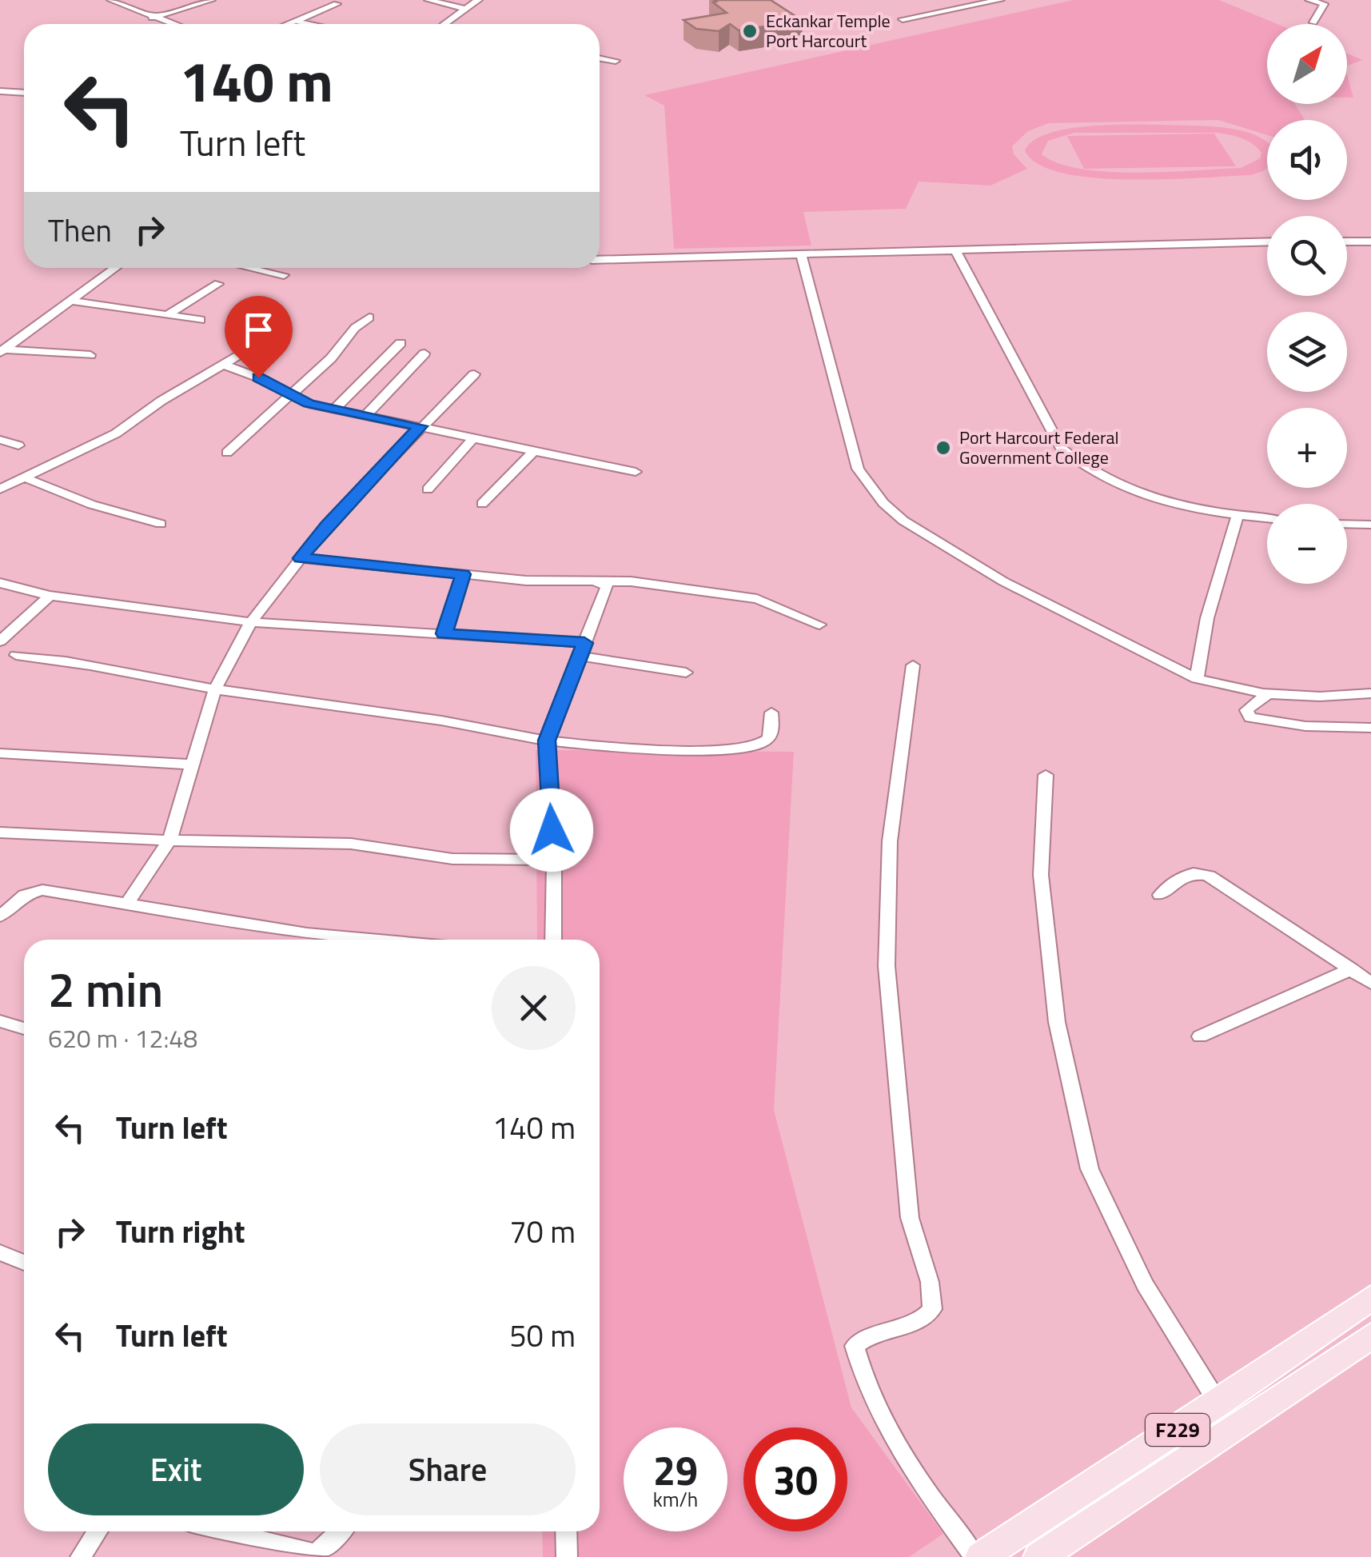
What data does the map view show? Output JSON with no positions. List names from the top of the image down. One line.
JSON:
{"streets":{"main road":["F229"]},"places":["Eckankar Temple Port Harcourt","Port Harcourt Federal Government College"],"north":"top right","page":{"map_buttons":["+","−"],"turn":["140 m","Turn left"],"then":"Then","heading":["2 min","620 m · 12:48"],"list":[{"name":"Turn left","value":"140 m"},{"name":"Turn right","value":"70 m"},{"name":"Turn left","value":"50 m"}],"buttons":["Exit","Share"],"speed":"29 km/h","limit":"30"}}
